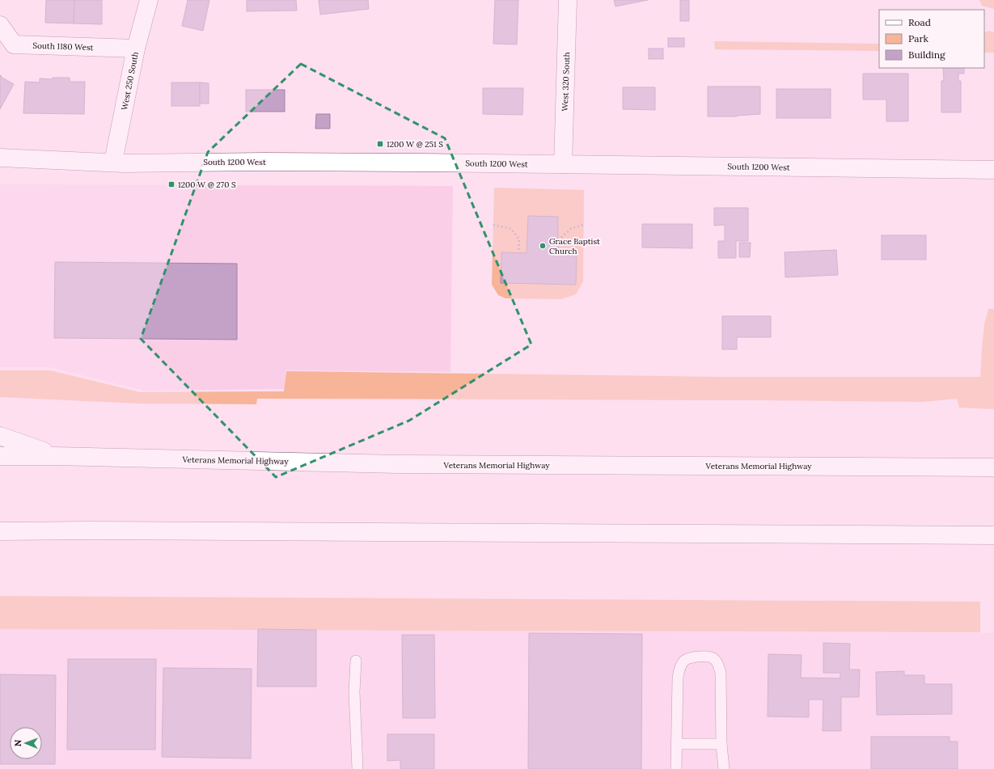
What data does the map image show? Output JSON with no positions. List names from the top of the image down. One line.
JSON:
{"streets":{"main road":["South 1180 West","West 250 South","West 320 South","South 1200 West","Veterans Memorial Highway"]},"crossings":[["South 1180 West","West 250 South"],["West 250 South","South 1200 West"],["West 320 South","South 1200 West"]],"places":{"transit":["1200 W @ 251 S","1200 W @ 270 S"],"other":["Grace Baptist Church"]},"legend":["Road","Park","Building"],"north":"left"}
